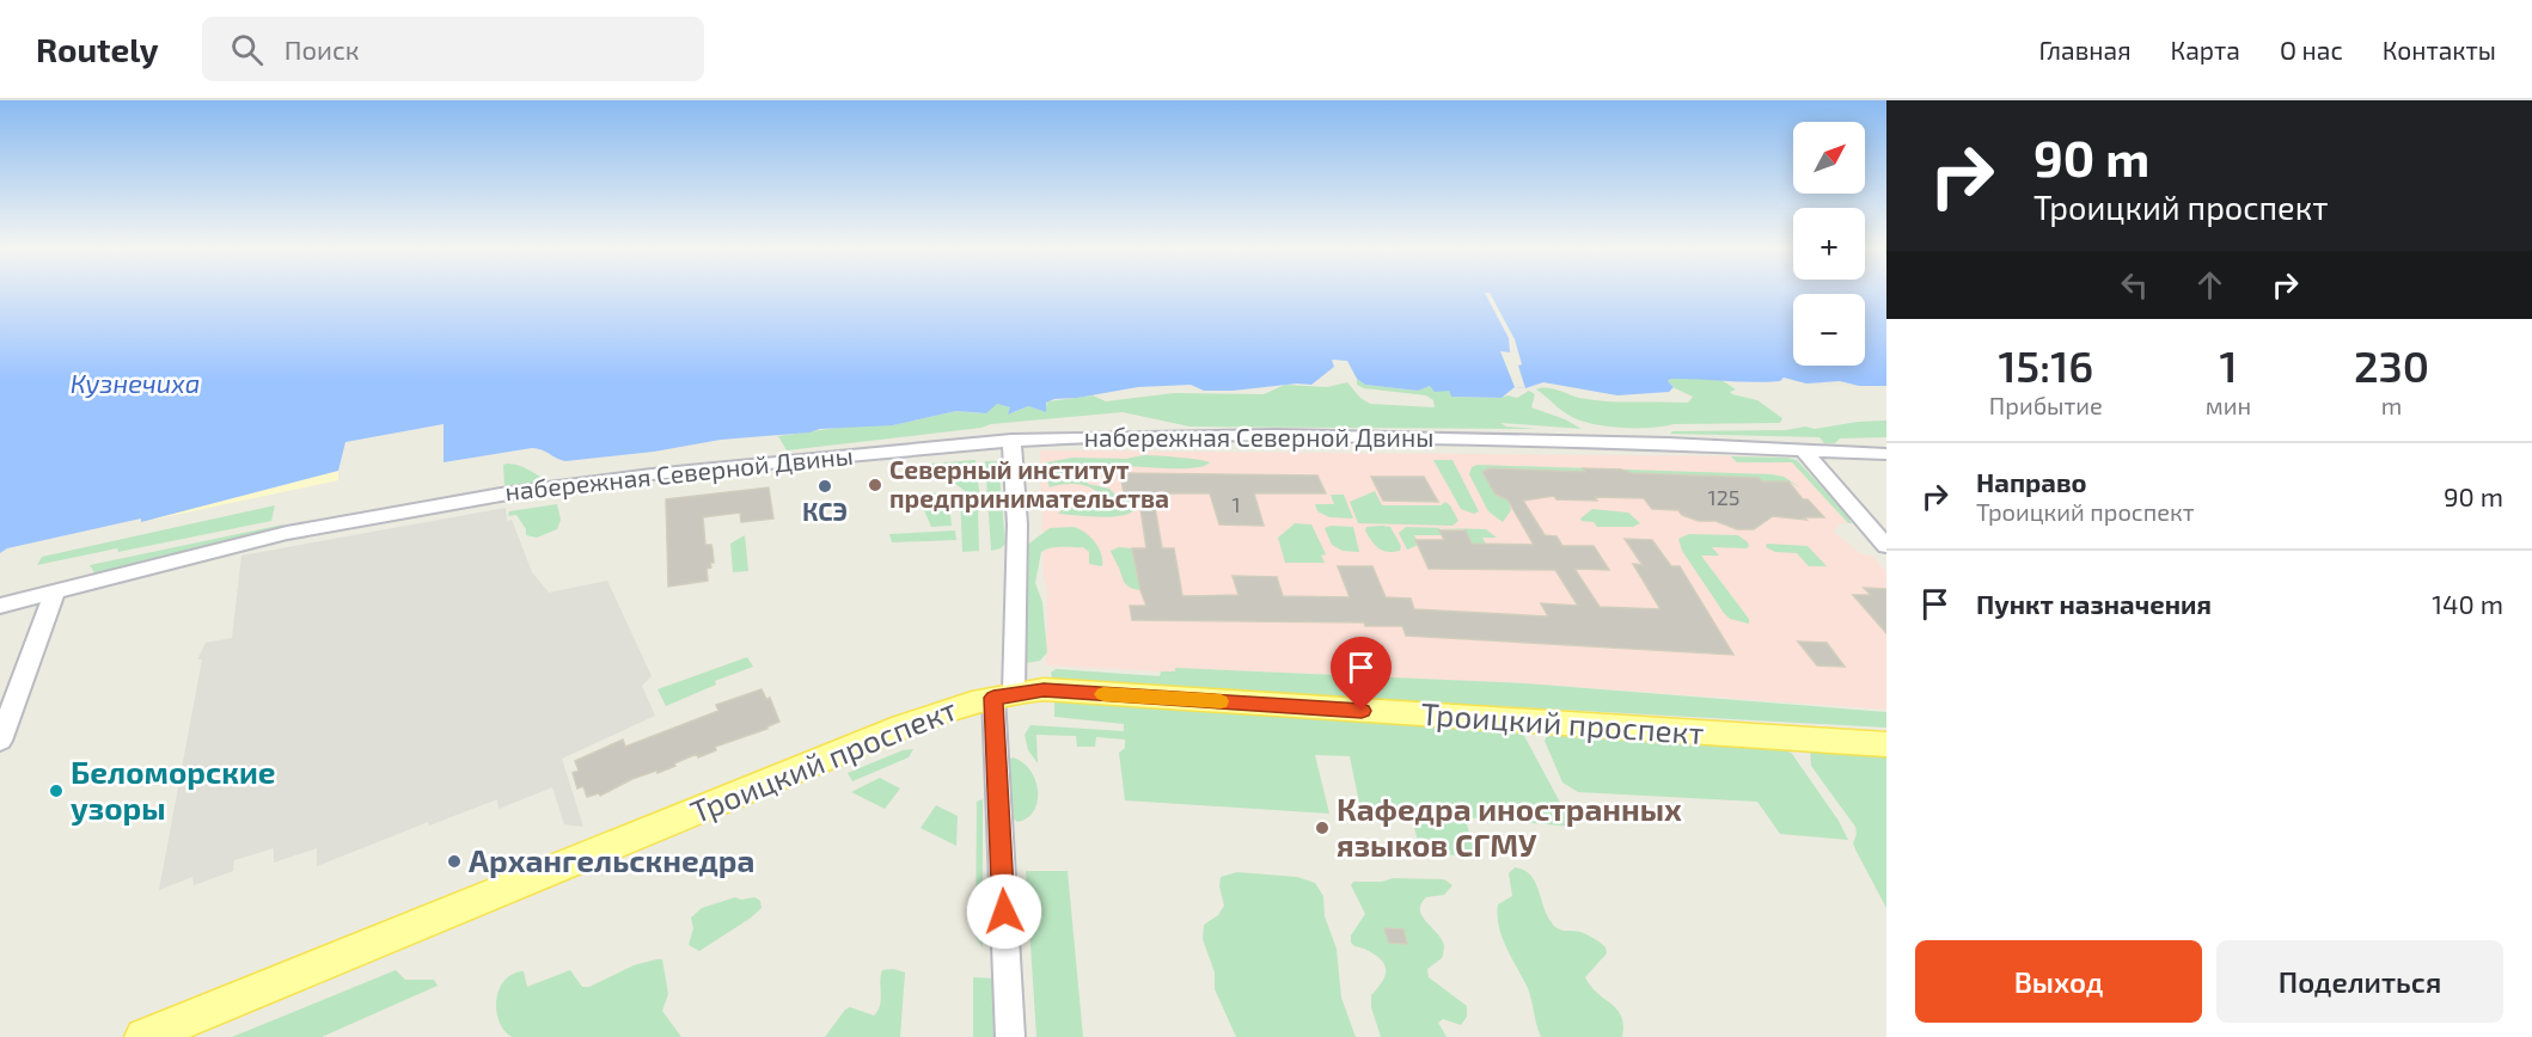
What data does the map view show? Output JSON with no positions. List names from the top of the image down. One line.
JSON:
{"streets":{"main road":["Троицкий проспект"],"street":["набережная Северной Двины"]},"water":["Кузнечиха"],"places":["Северный институт предпринимательства","КСЭ","Беломорские узоры","Кафедра иностранных языков СГМУ","Архангельскнедра"],"house_numbers":["125","1"],"north":"top right","page":{"header":"Routely","search":"Поиск","nav":["Главная","Карта","О нас","Контакты"],"turn":["90 m","Троицкий проспект"],"map_buttons":["+","−"],"eta":["15:16","Прибытие","1","мин","230","m"],"list":[{"name":"Направо","note":"Троицкий проспект","value":"90 m"},{"name":"Пункт назначения","value":"140 m"}],"buttons":["Выход","Поделиться"]}}
